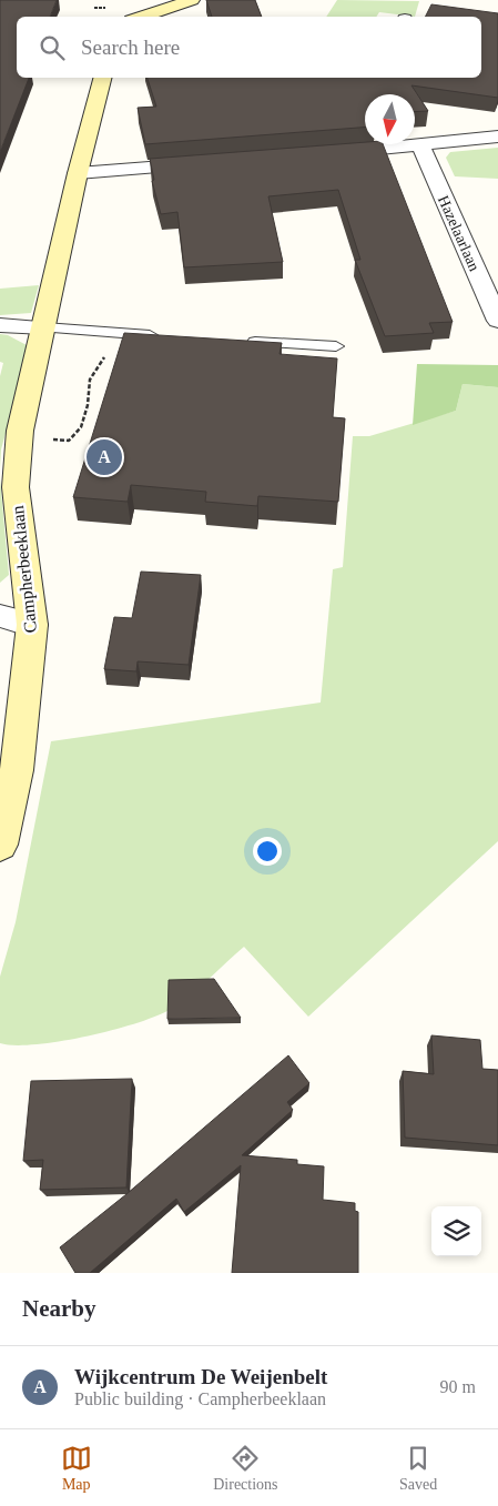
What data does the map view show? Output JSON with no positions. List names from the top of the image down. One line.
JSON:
{"streets":{"street":["Hazelaarlaan","Campherbeeklaan"]},"north":"bottom","page":{"search":"Search here","pins":"A","heading":"Nearby","list":[{"mark":"A","name":"Wijkcentrum De Weijenbelt","note":"Public building · Campherbeeklaan","value":"90 m"}],"nav":["Map","Directions","Saved"]}}
